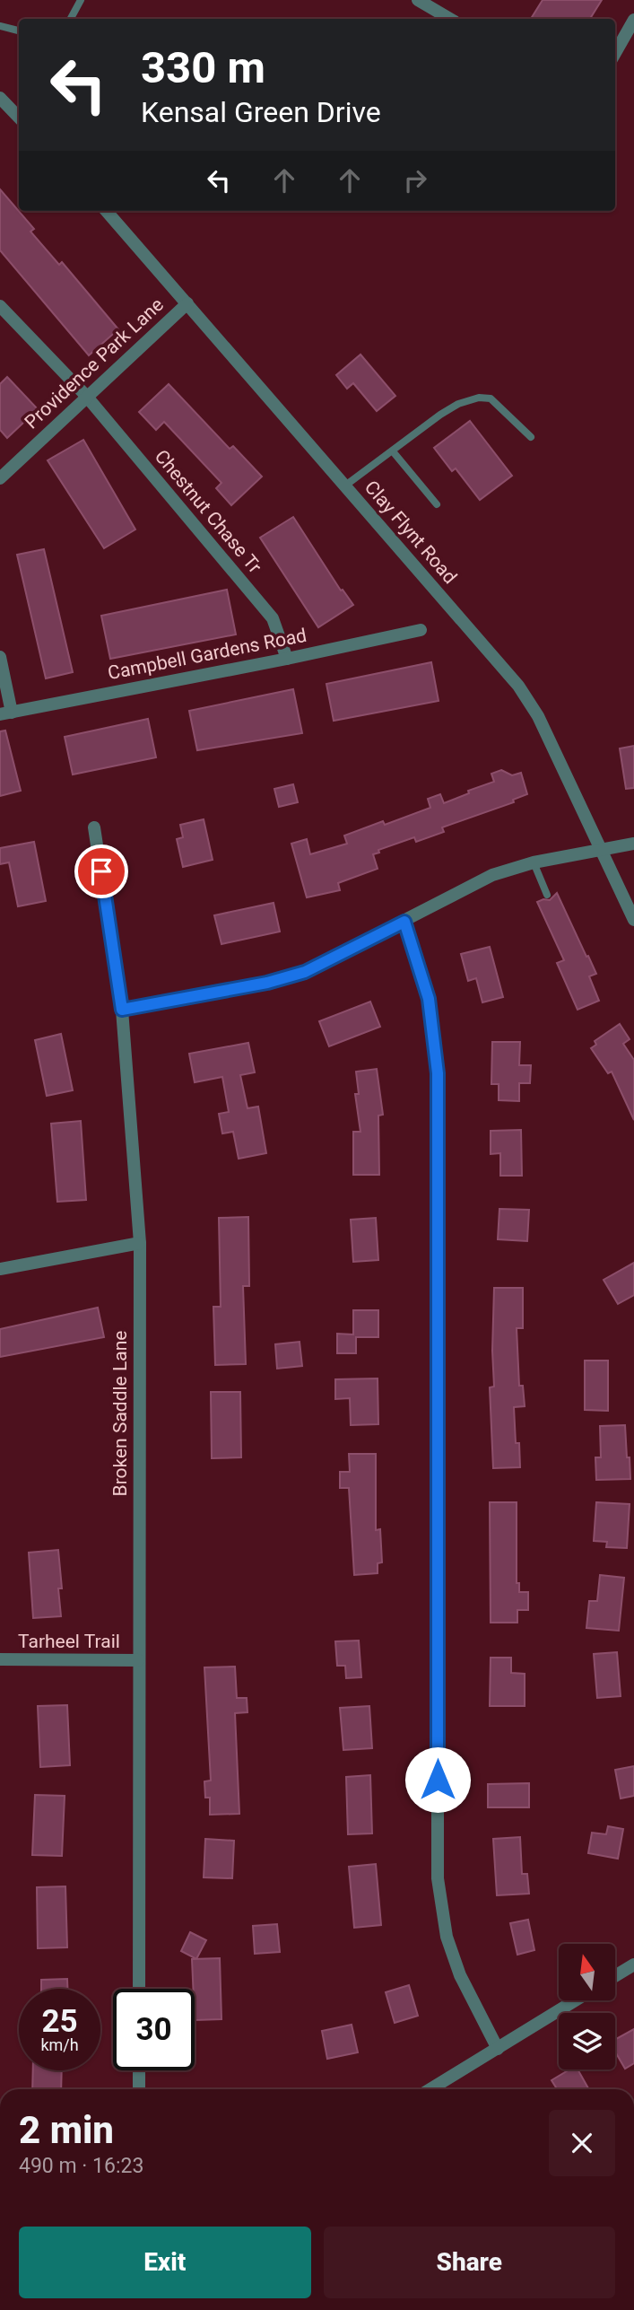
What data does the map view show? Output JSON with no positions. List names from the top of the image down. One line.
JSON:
{"streets":{"street":["Providence Park Lane","Chestnut Chase Tr","Clay Flynt Road","Campbell Gardens Road","Broken Saddle Lane","Tarheel Trail"]},"crossings":[["Providence Park Lane","Chestnut Chase Tr"],["Providence Park Lane","Clay Flynt Road"],["Chestnut Chase Tr","Campbell Gardens Road"],["Broken Saddle Lane","Tarheel Trail"]],"north":"top","page":{"turn":["330 m","Kensal Green Drive"],"speed":"25 km/h","limit":"30","heading":["2 min","490 m · 16:23"],"buttons":["Exit","Share"]}}
